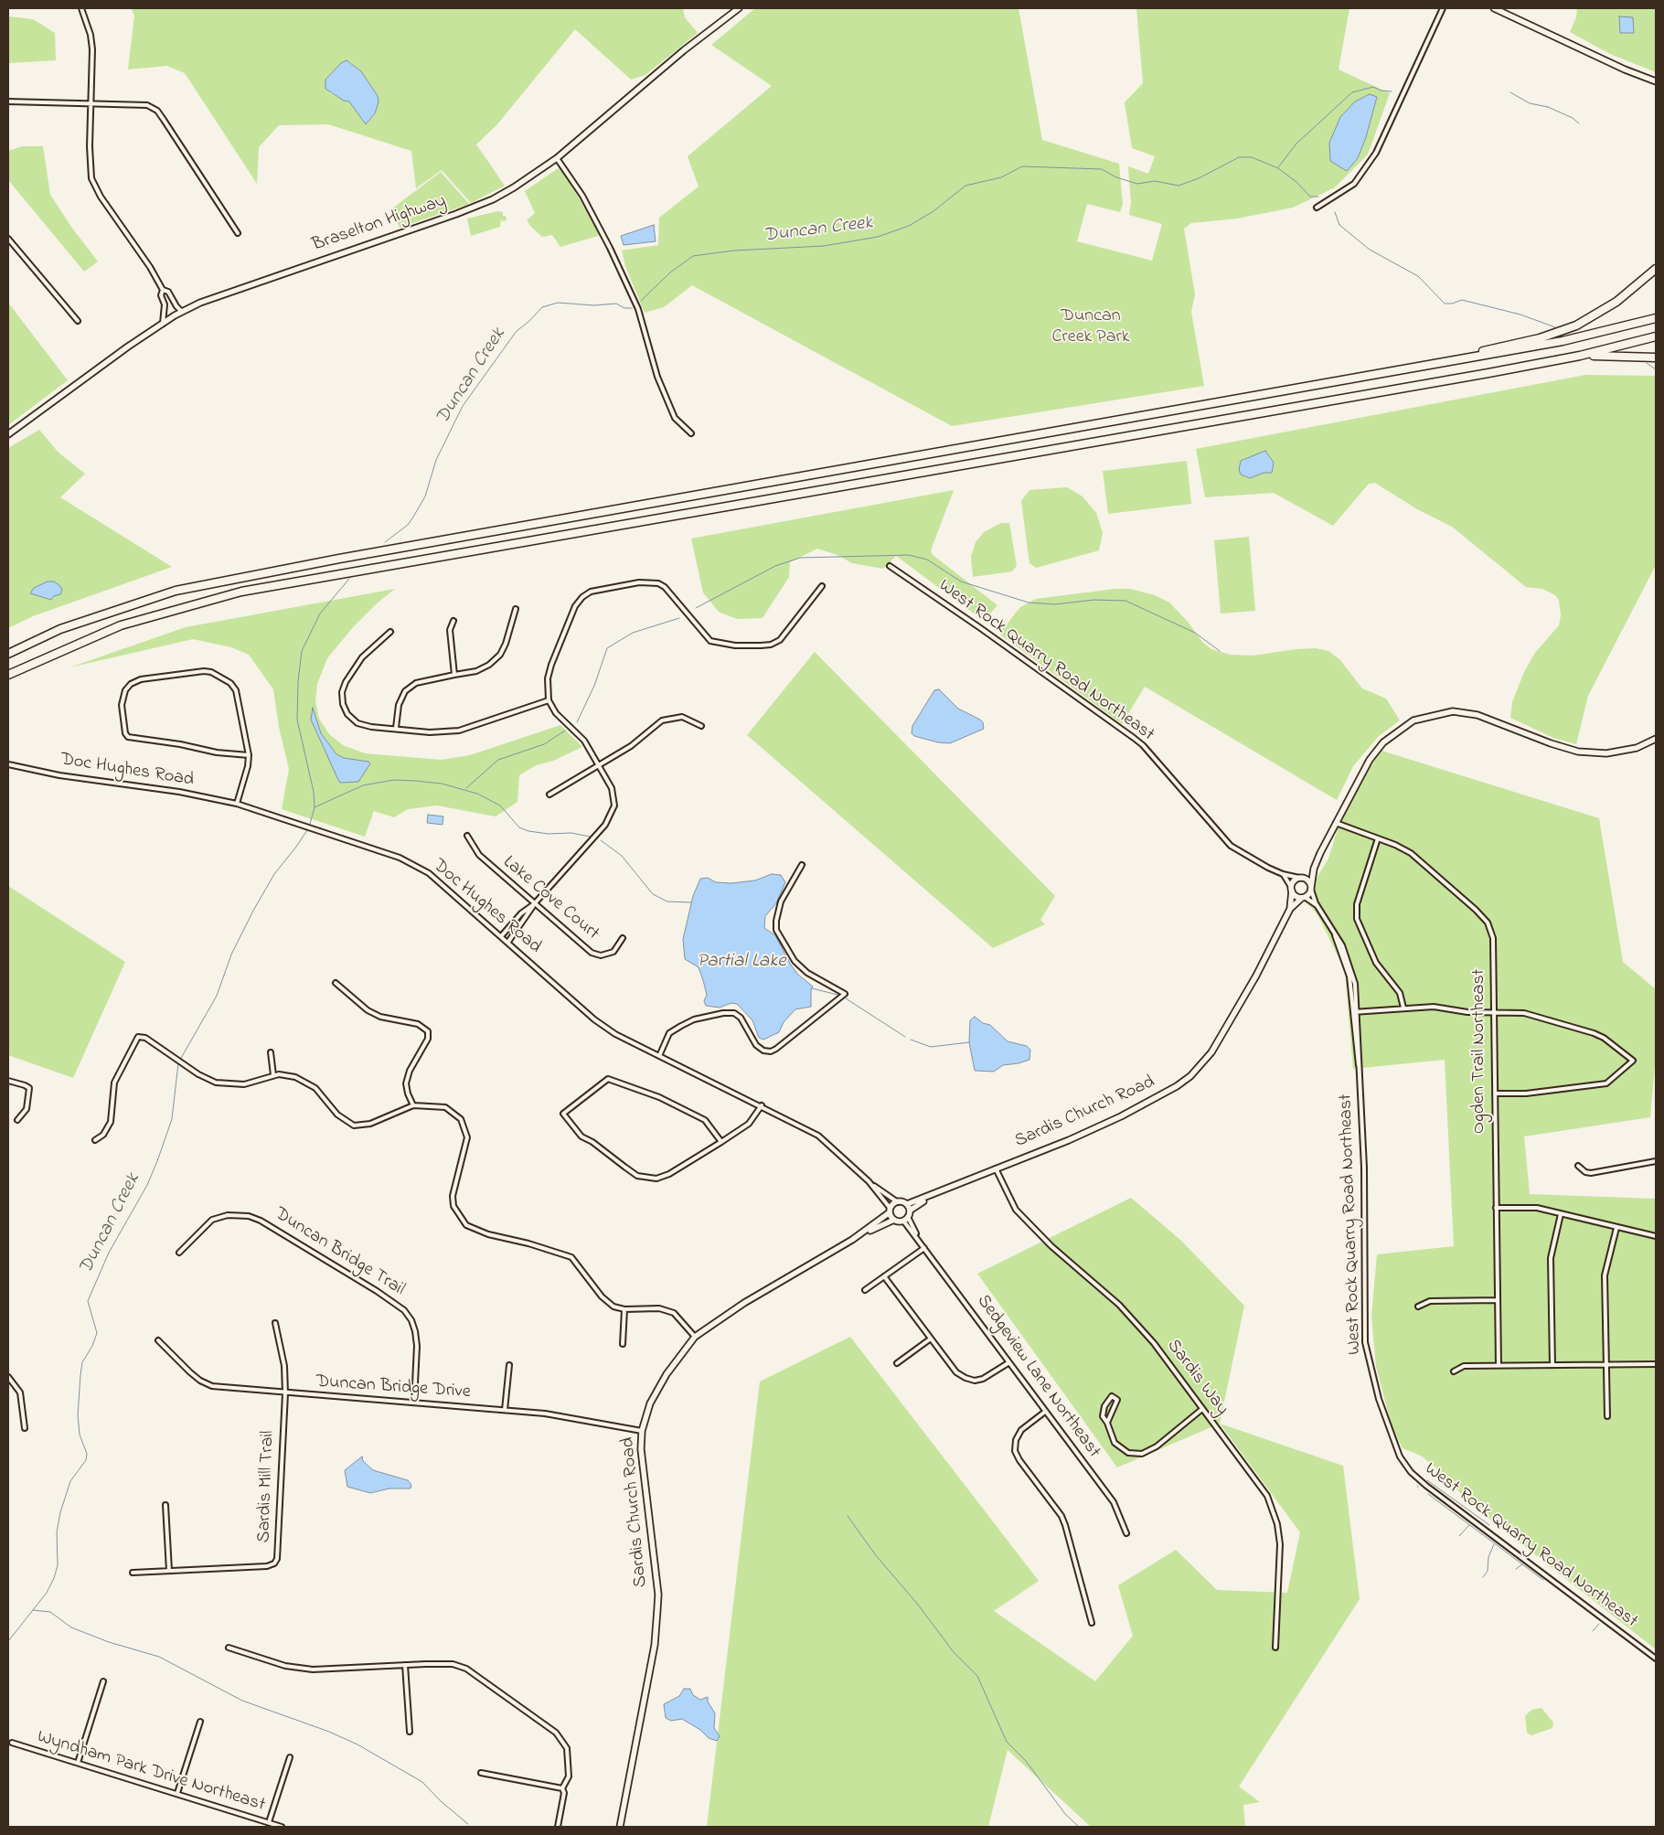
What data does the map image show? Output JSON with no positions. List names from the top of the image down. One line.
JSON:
{"streets":{"street":["Braselton Highway","West Rock Quarry Road Northeast","Doc Hughes Road","Lake Cove Court","Ogden Trail Northeast","Sardis Church Road","Duncan Bridge Trail","Sedgeview Lane Northeast","Sardis Way","Duncan Bridge Drive","Sardis Mill Trail","Wyndham Park Drive Northeast"]},"crossings":[["West Rock Quarry Road Northeast","Sardis Church Road"],["Doc Hughes Road","Sardis Church Road"],["Doc Hughes Road","Sedgeview Lane Northeast"],["Sardis Church Road","Sedgeview Lane Northeast"],["Sardis Church Road","Sardis Way"],["Sardis Church Road","Duncan Bridge Drive"],["Duncan Bridge Trail","Duncan Bridge Drive"],["Duncan Bridge Drive","Sardis Mill Trail"]],"water":["Duncan Creek","Partial Lake"],"parks":["Duncan Creek Park"]}
